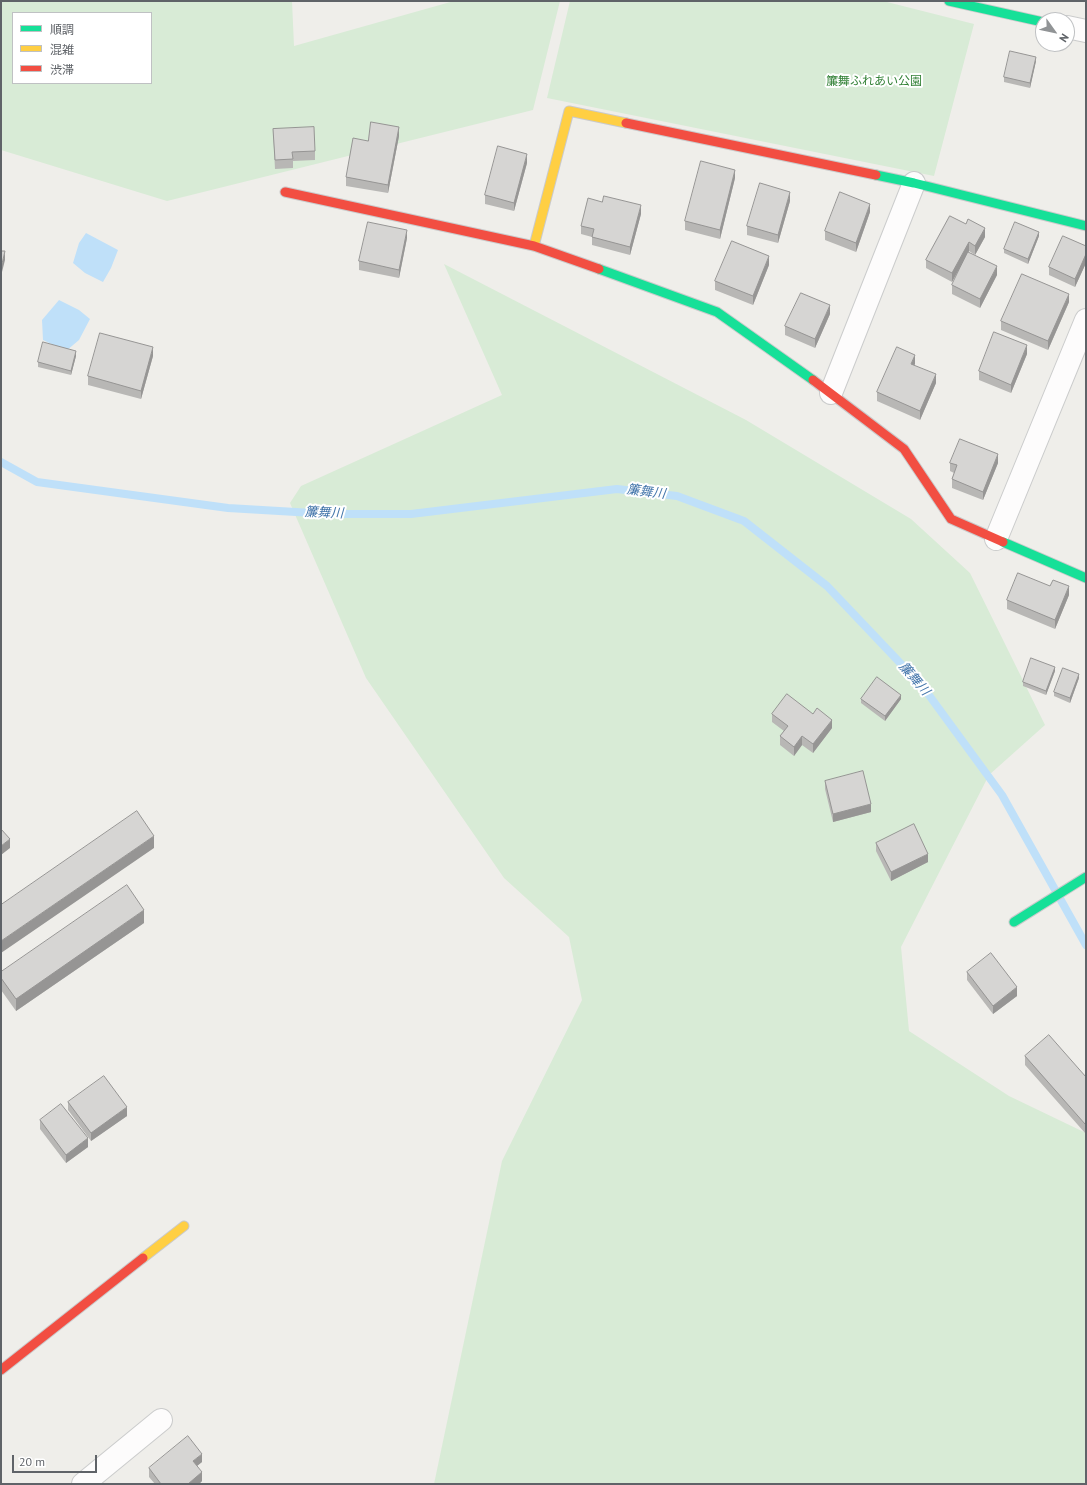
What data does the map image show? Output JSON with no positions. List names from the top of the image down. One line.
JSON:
{"water":["簾舞川"],"parks":["簾舞ふれあい公園"],"legend":["順調","混雑","渋滞"],"scale_bar":"20 m","north":"bottom right"}
